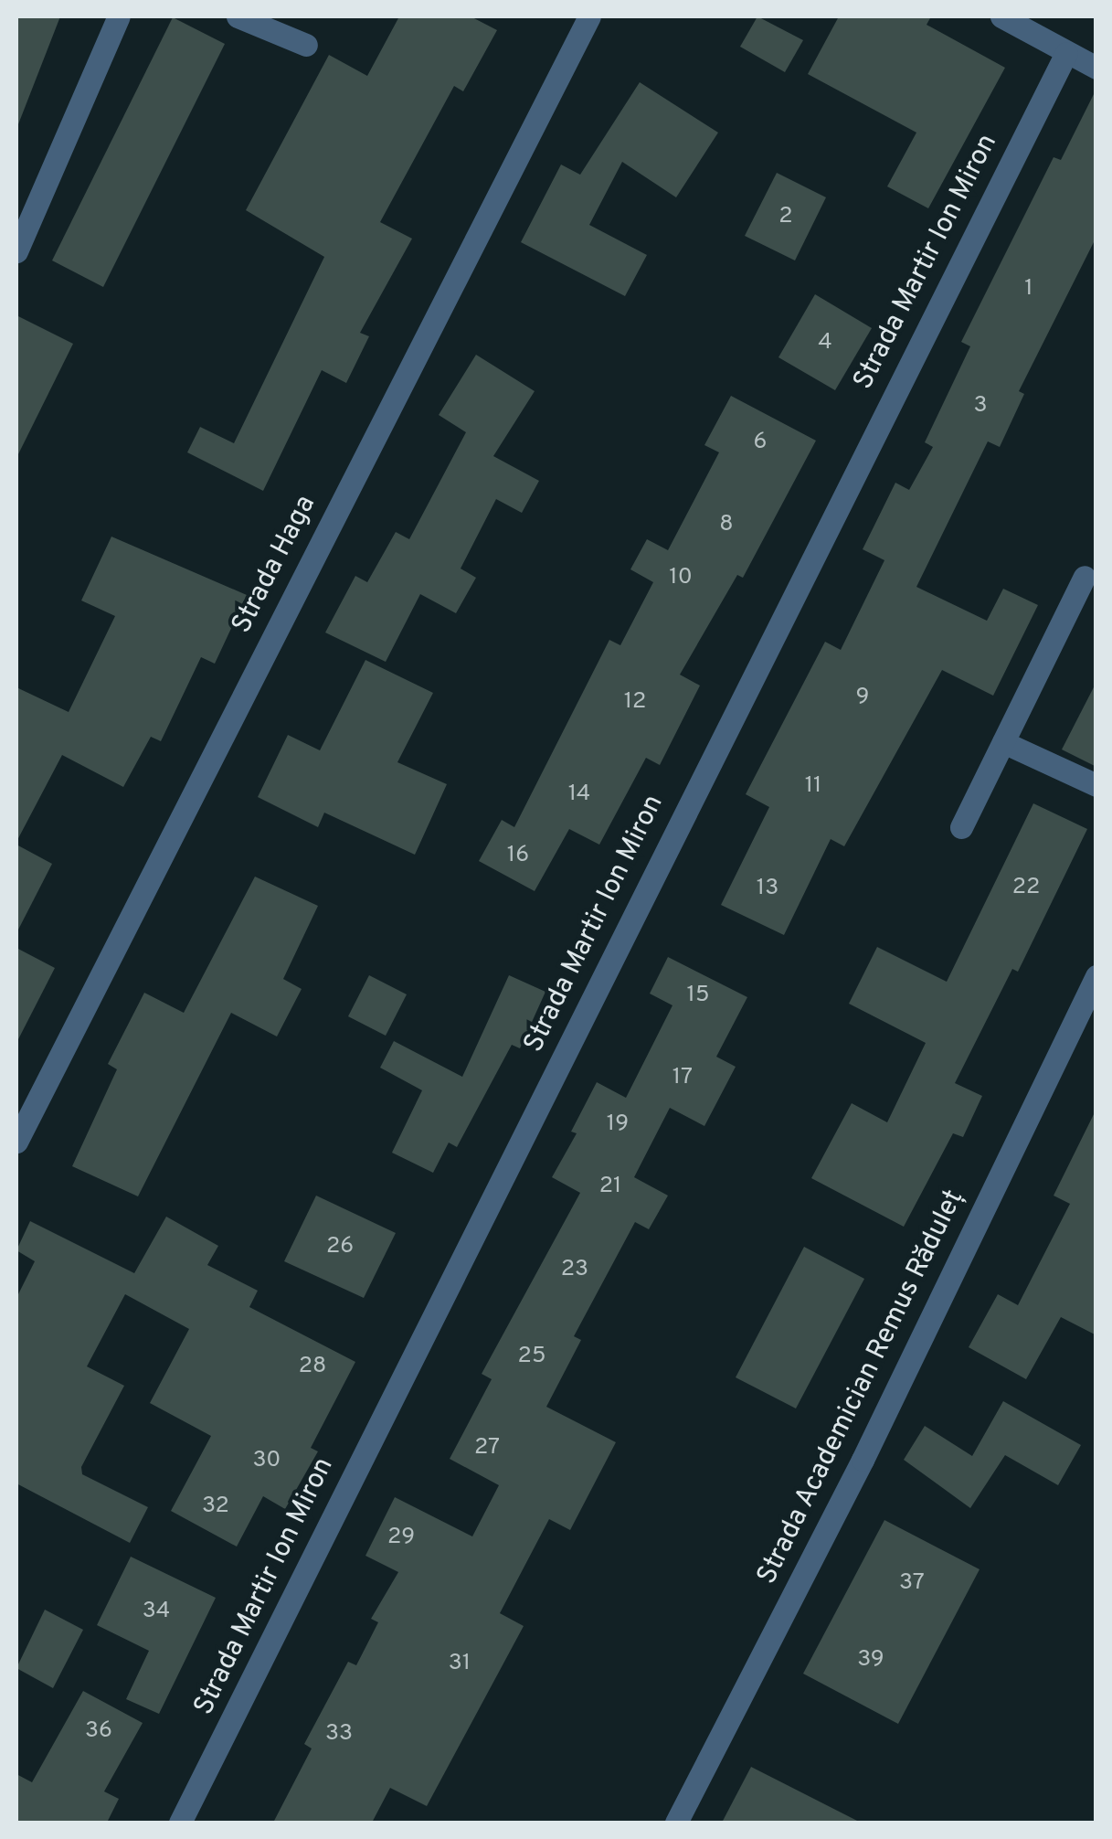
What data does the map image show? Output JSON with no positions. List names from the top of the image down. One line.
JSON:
{"streets":{"street":["Strada Martir Ion Miron","Strada Haga","Strada Academician Remus Răduleț"]},"house_numbers":["2","1","4","3","6","8","10","9","12","11","14","16","22","13","15","17","19","21","26","23","25","28","27","30","32","29","37","34","39","31","36","33"]}
